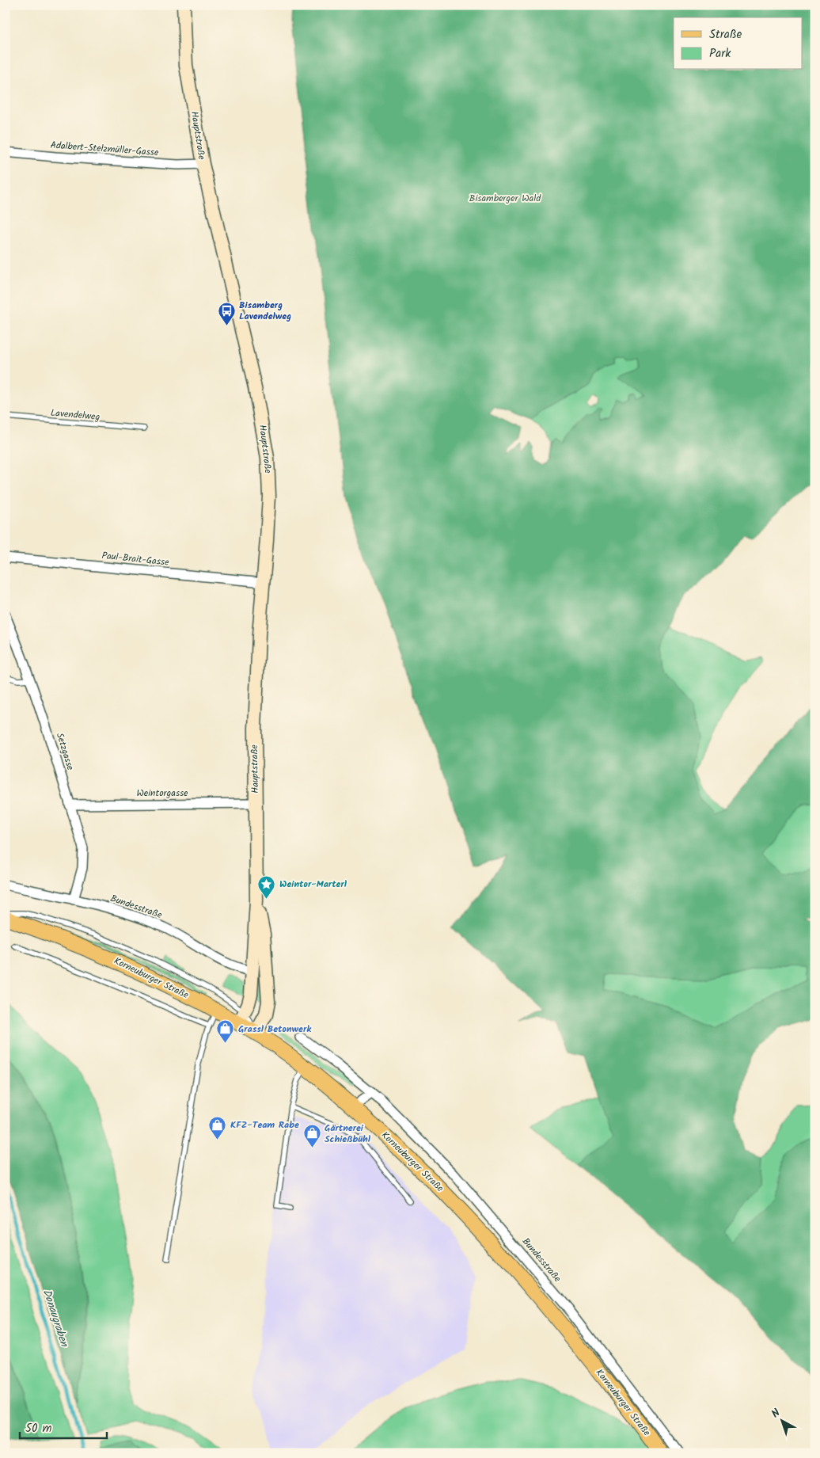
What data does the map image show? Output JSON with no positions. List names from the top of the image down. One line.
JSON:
{"streets":{"main road":["Hauptstraße","Korneuburger Straße"],"street":["Adalbert-Stelzmüller-Gasse","Paul-Brait-Gasse","Setzgasse","Weintorgasse","Bundesstraße"],"lane":["Lavendelweg"]},"crossings":[["Hauptstraße","Adalbert-Stelzmüller-Gasse"],["Hauptstraße","Paul-Brait-Gasse"],["Hauptstraße","Weintorgasse"],["Hauptstraße","Bundesstraße"],["Hauptstraße","Korneuburger Straße"],["Setzgasse","Weintorgasse"],["Setzgasse","Bundesstraße"]],"water":["Donaugraben"],"parks":["Bisamberger Wald"],"places":{"bus stop":["Bisamberg Lavendelweg"],"place":["Weintor-Marterl"],"shop":["Grassl Betonwerk","KFZ-Team Rabe","Gärtnerei Schießbühl"]},"legend":["Straße","Park"],"scale_bar":"50 m","north":"top left"}
